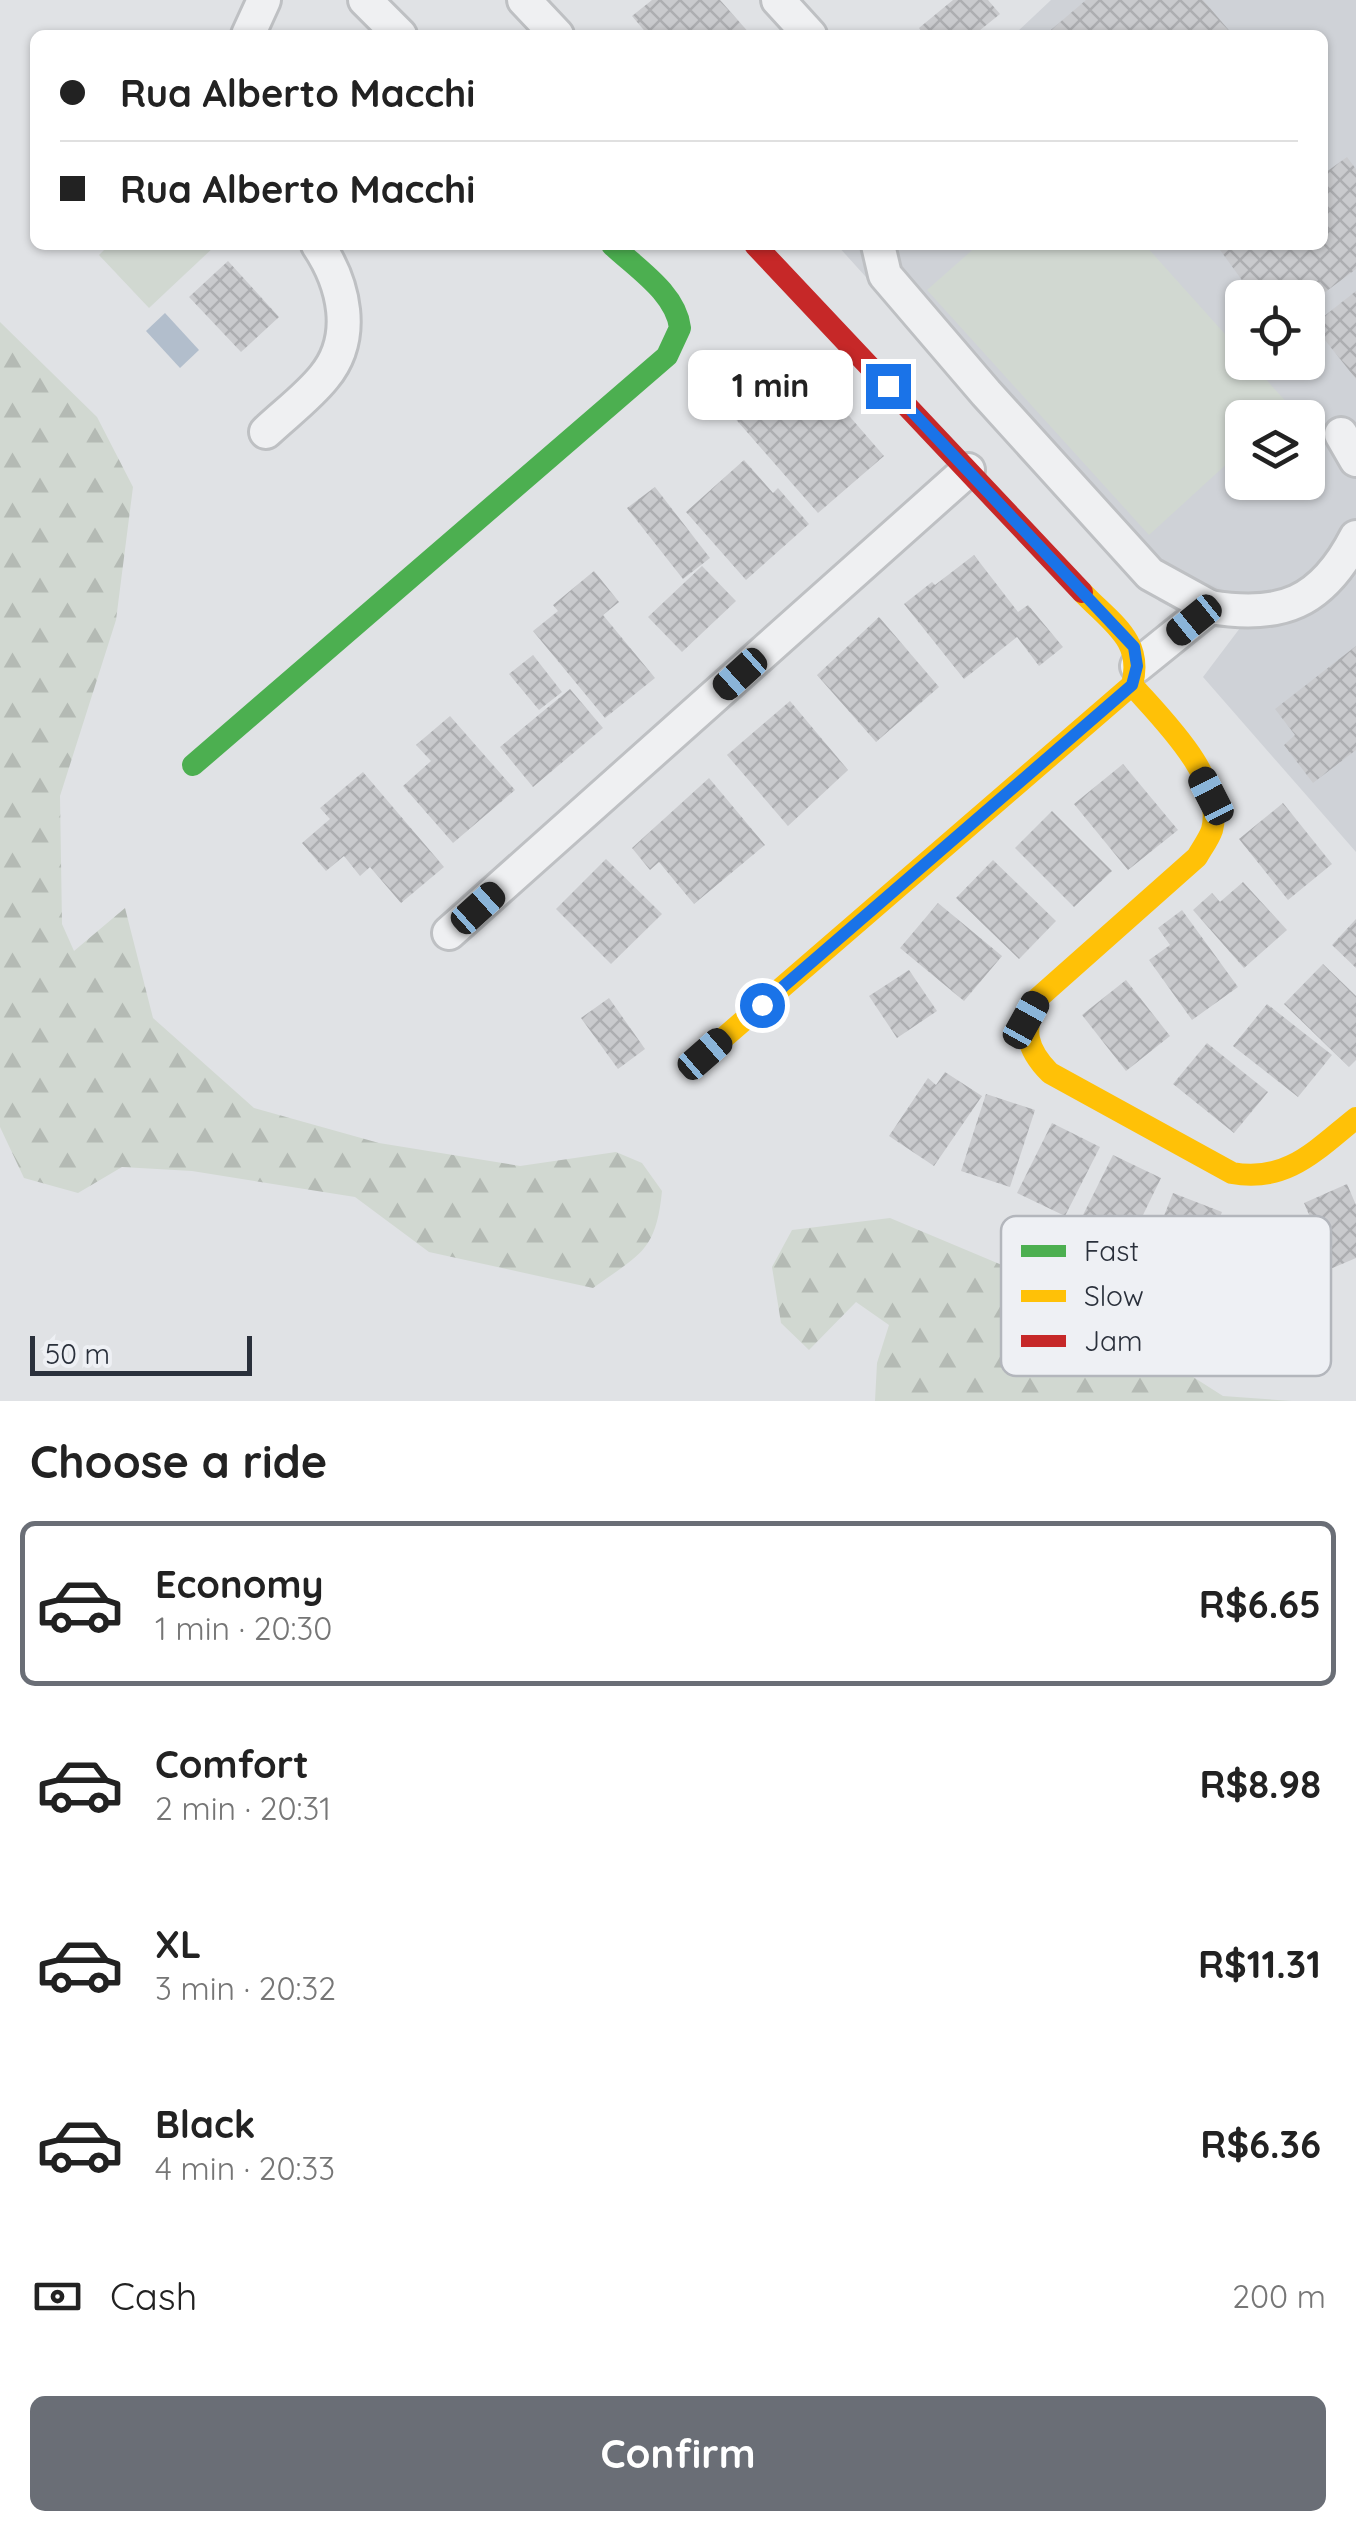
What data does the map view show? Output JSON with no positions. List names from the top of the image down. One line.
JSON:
{"legend":["Fast","Slow","Jam"],"scale_bar":"50 m","page":{"banner":["Rua Alberto Macchi","Rua Alberto Macchi"],"bubble":"1 min","scale":"50 m","heading":"Choose a ride","list":[{"name":"Economy","note":"1 min · 20:30","value":"R$6.65"},{"name":"Comfort","note":"2 min · 20:31","value":"R$8.98"},{"name":"XL","note":"3 min · 20:32","value":"R$11.31"},{"name":"Black","note":"4 min · 20:33","value":"R$6.36"}],"pay":["Cash","200 m"],"buttons":"Confirm"}}
